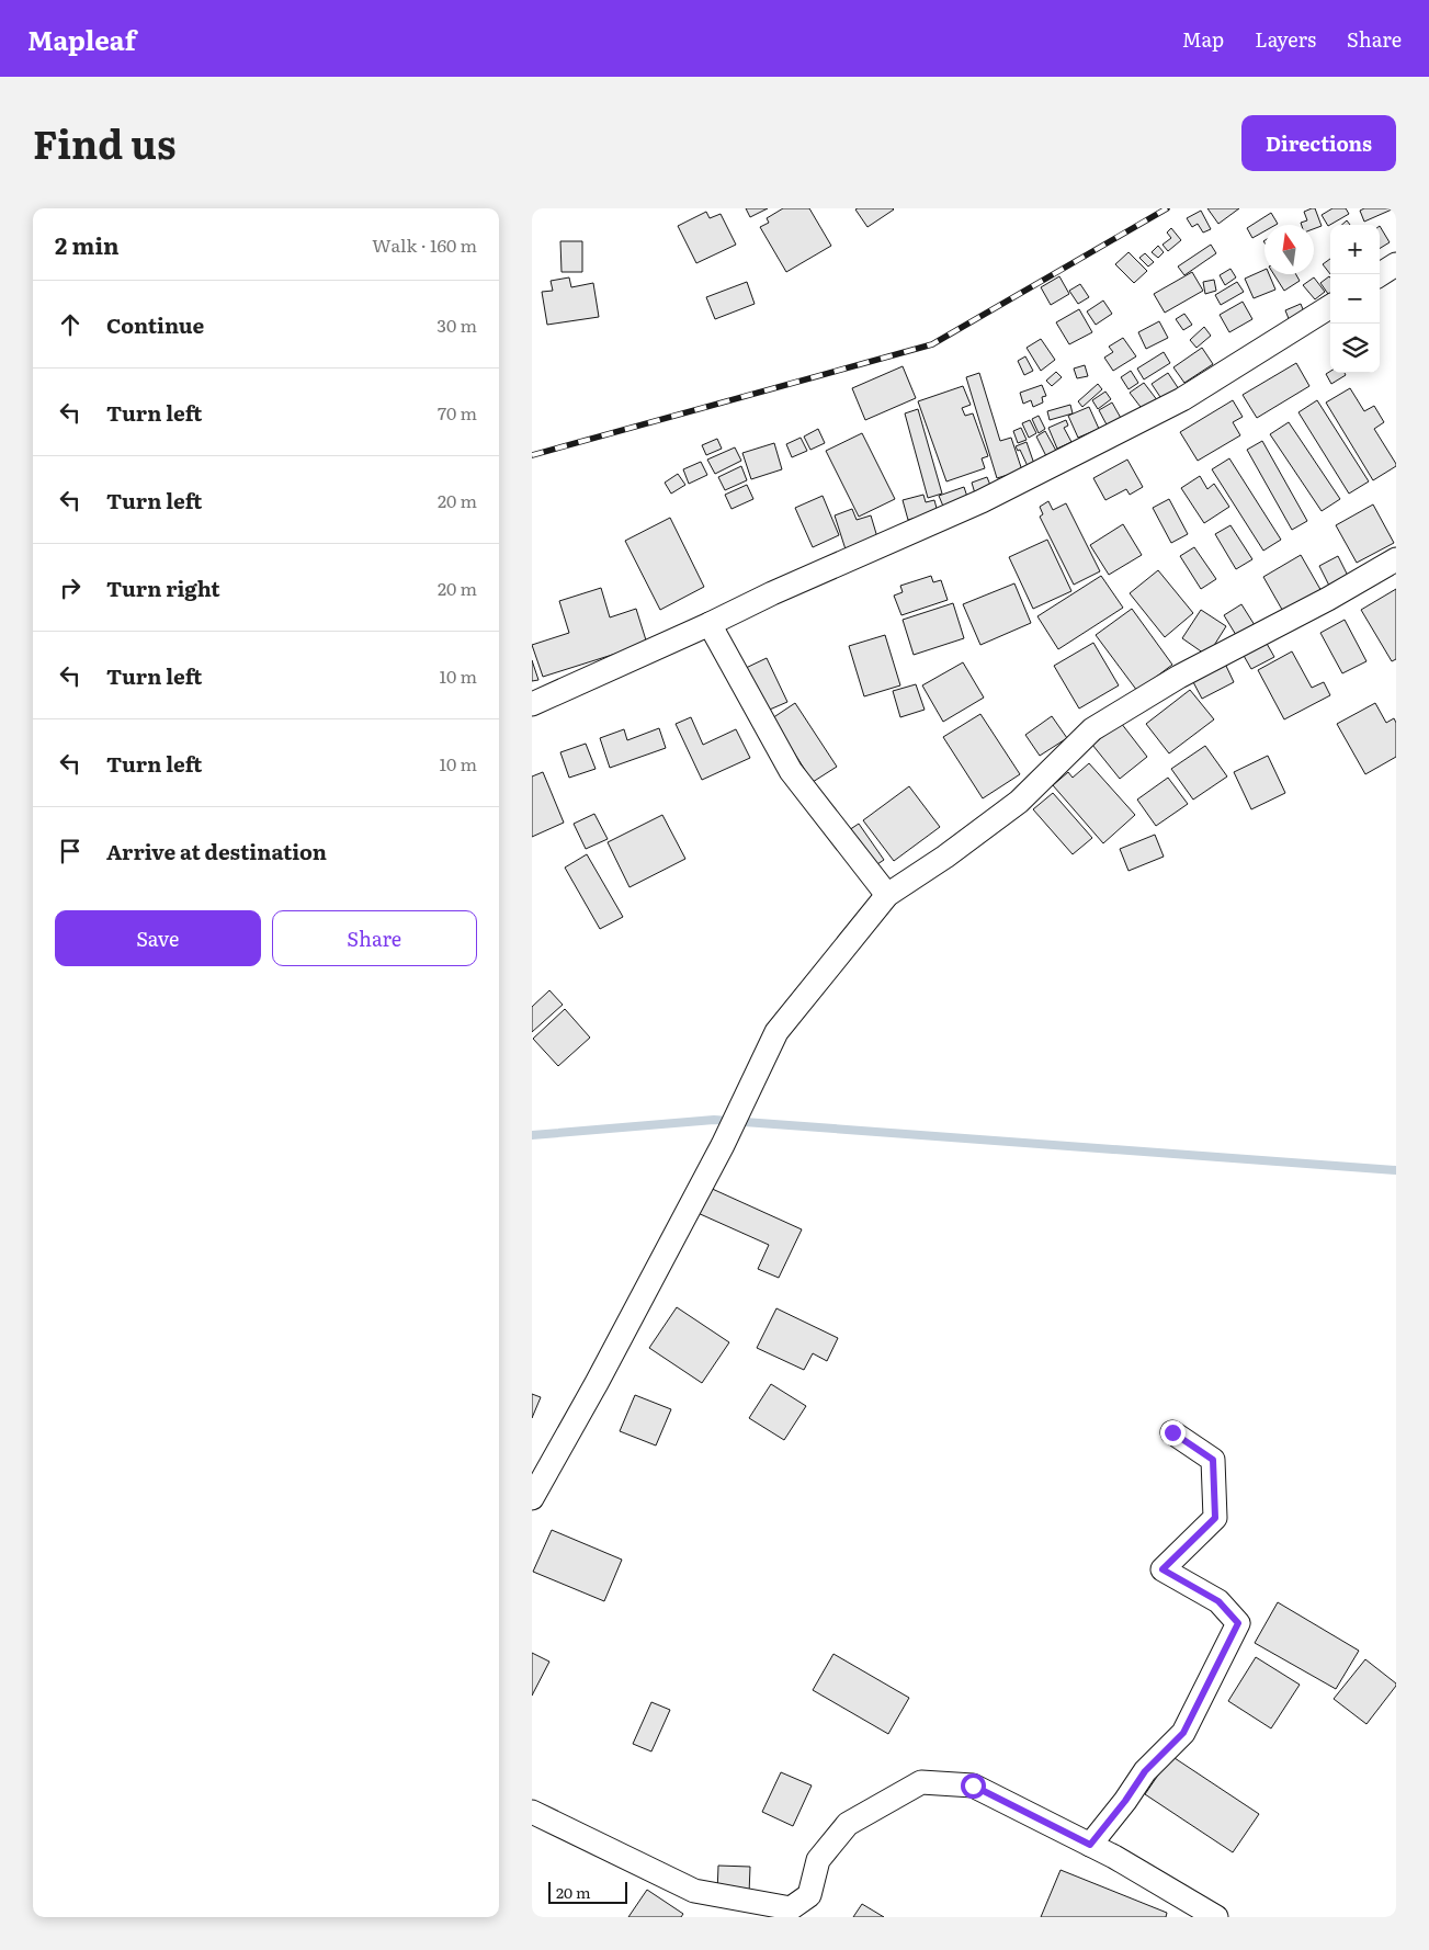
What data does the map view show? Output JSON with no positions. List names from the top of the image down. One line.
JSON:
{"scale_bar":"20 m","north":"top","page":{"header":"Mapleaf","nav":["Map","Layers","Share"],"title":"Find us","buttons":["Directions",["Save","Share"]],"heading":["2 min","Walk · 160 m"],"map_buttons":["+","−"],"list":[["Continue","30 m"],["Turn left","70 m"],["Turn left","20 m"],["Turn right","20 m"],["Turn left","10 m"],["Turn left","10 m"],"Arrive at destination"],"scale":"20 m"}}
